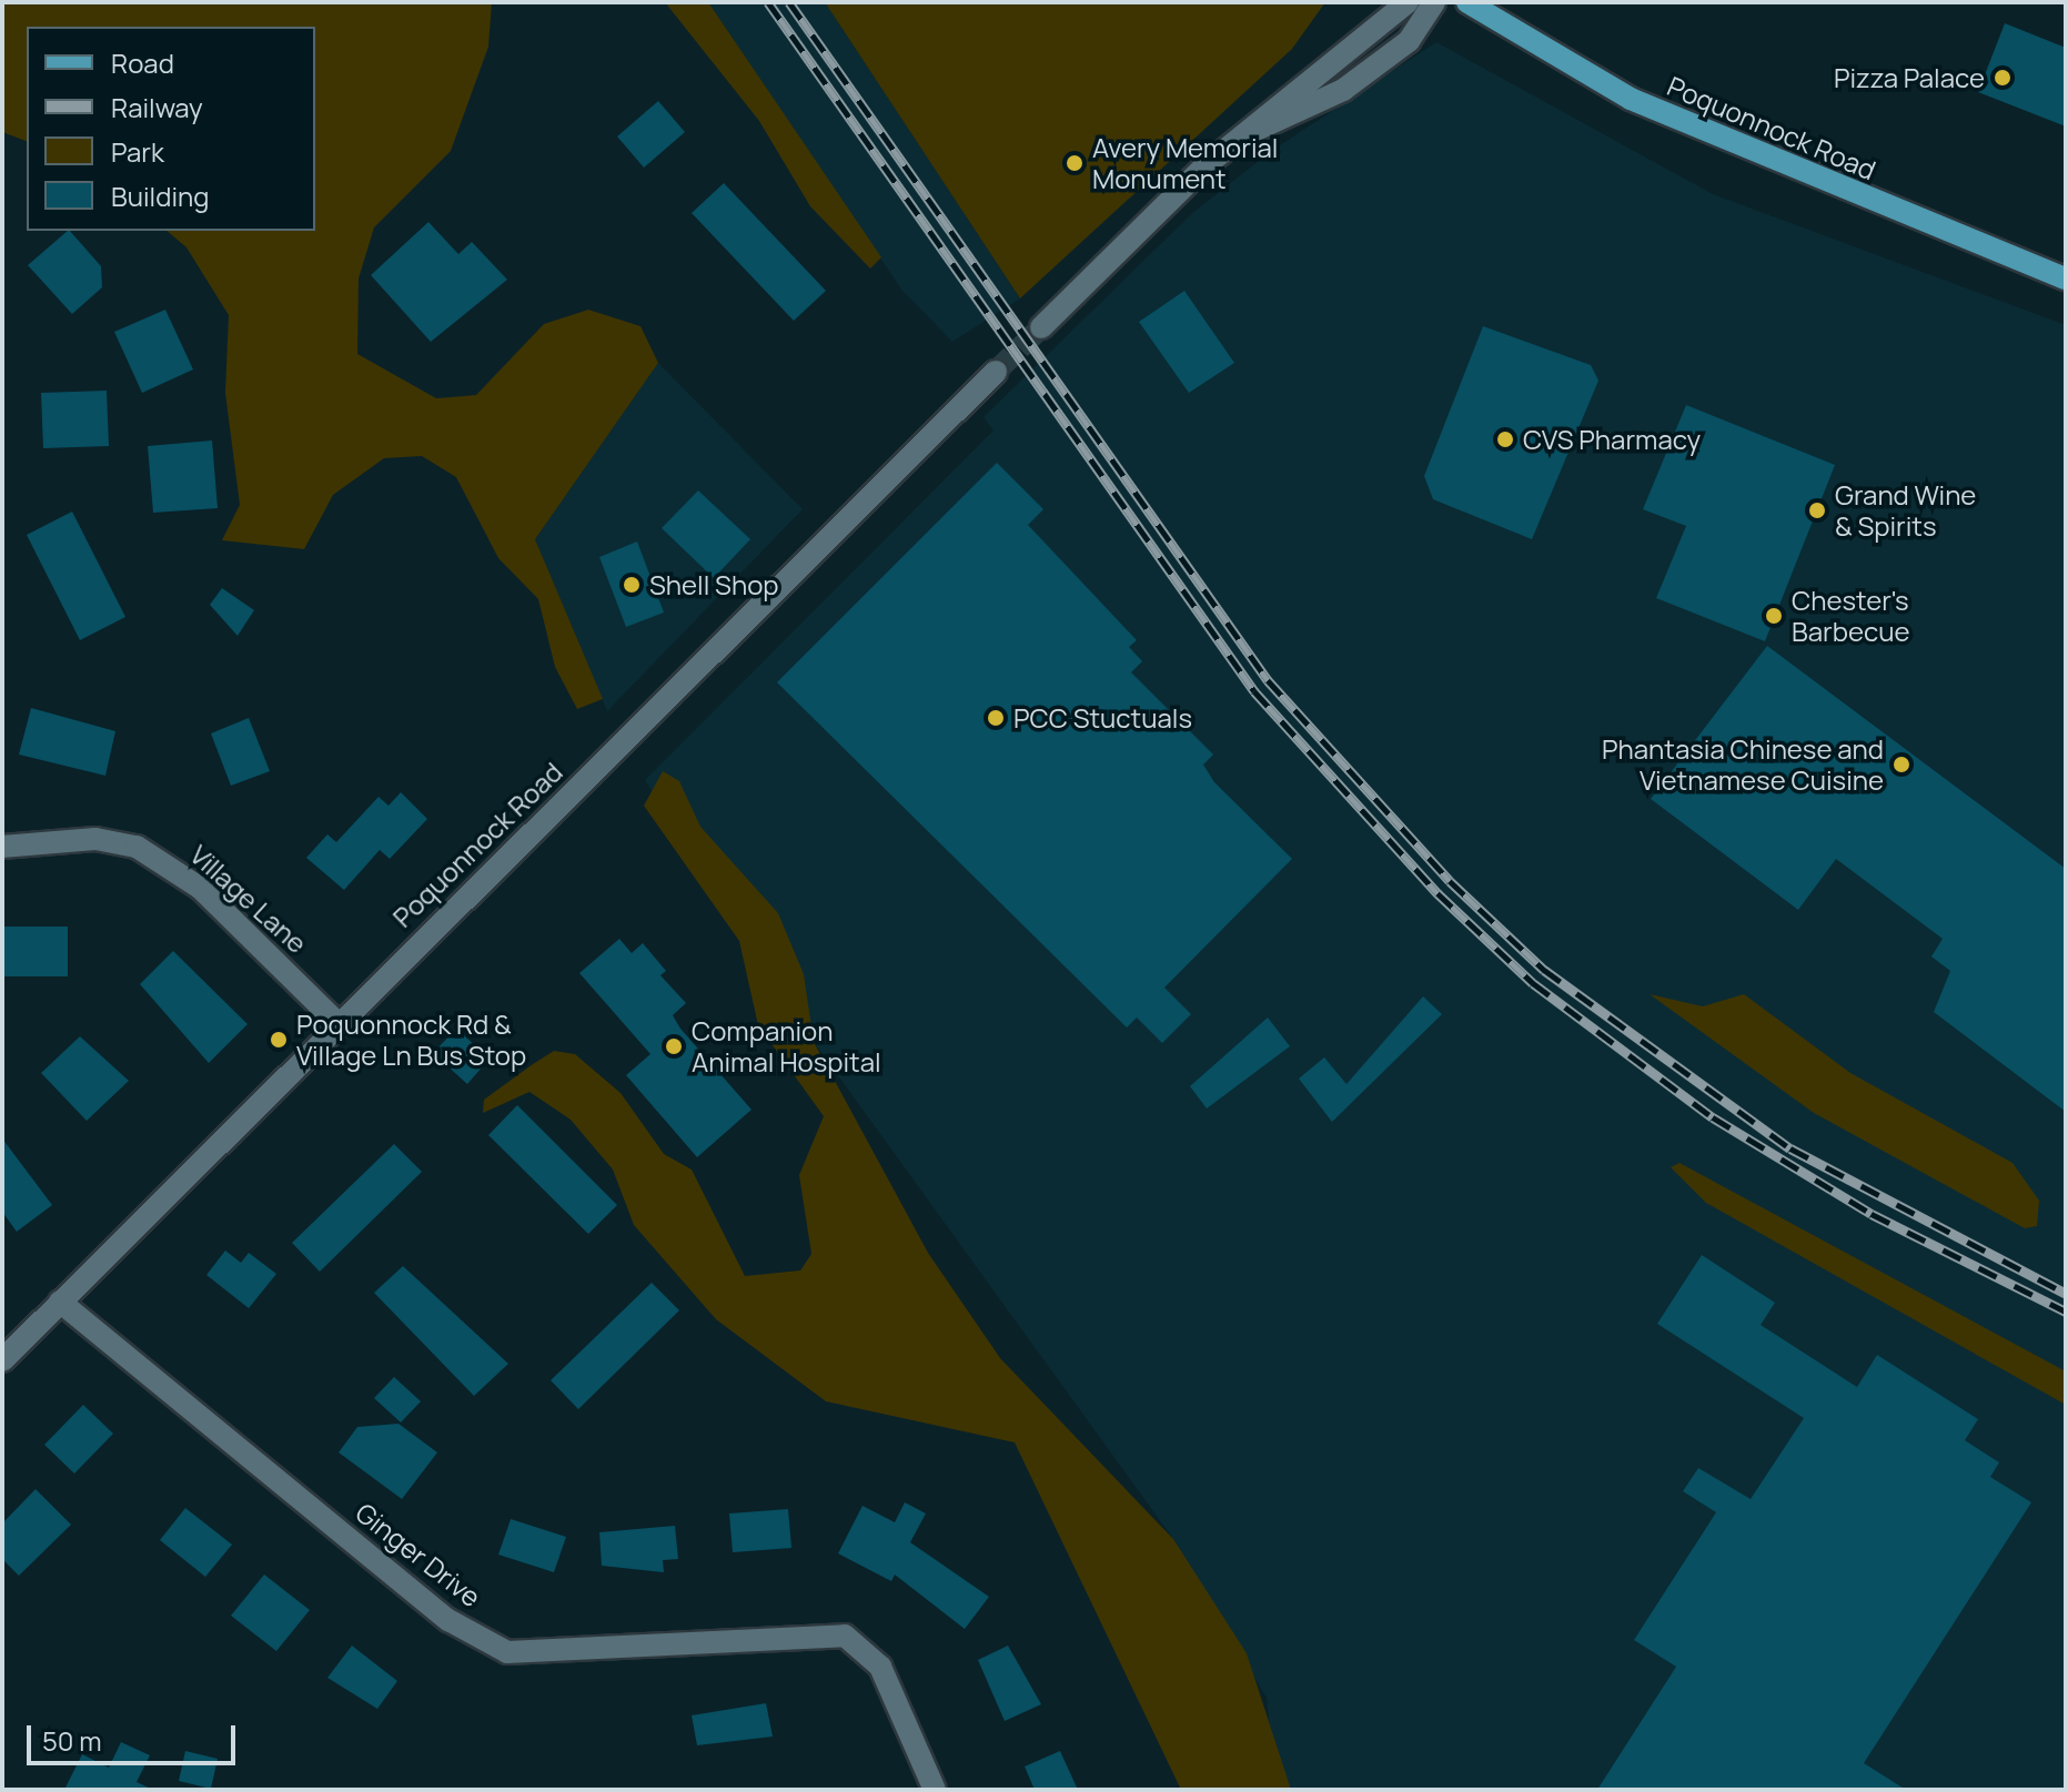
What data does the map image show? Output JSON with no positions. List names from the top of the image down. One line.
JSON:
{"streets":{"main road":["Poquonnock Road"],"street":["Village Lane","Ginger Drive"]},"crossings":[["Poquonnock Road","Village Lane"],["Poquonnock Road","Ginger Drive"]],"places":["Pizza Palace","Avery Memorial Monument","CVS Pharmacy","Grand Wine & Spirits","Shell Shop","Chester's Barbecue","PCC Stuctuals","Phantasia Chinese and Vietnamese Cuisine","Poquonnock Rd & Village Ln Bus Stop","Companion Animal Hospital"],"legend":["Road","Railway","Park","Building"],"scale_bar":"50 m"}
